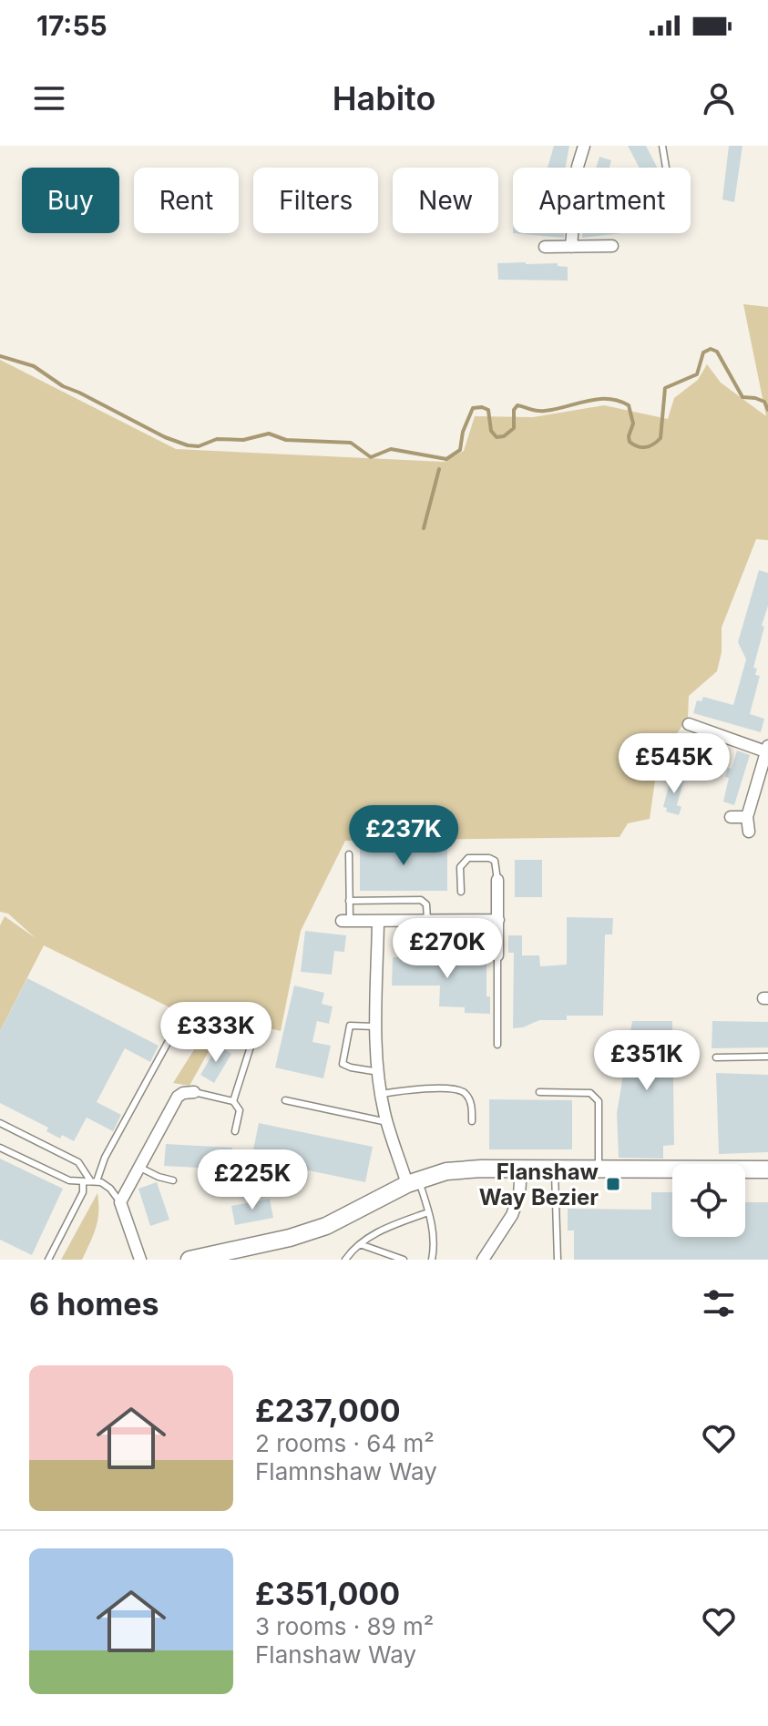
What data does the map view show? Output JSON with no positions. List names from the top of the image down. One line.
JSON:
{"places":{"transit":["Flanshaw Way Bezier"]},"page":{"status":"17:55","header":"Habito","chip":["Buy","Rent","Filters","New","Apartment"],"price":["£545K","£237K","£270K","£333K","£351K","£225K"],"heading":"6 homes","list":[{"name":"£237,000","note":"2 rooms · 64 m² · Flamnshaw Way"},{"name":"£351,000","note":"3 rooms · 89 m² · Flanshaw Way"}]}}
